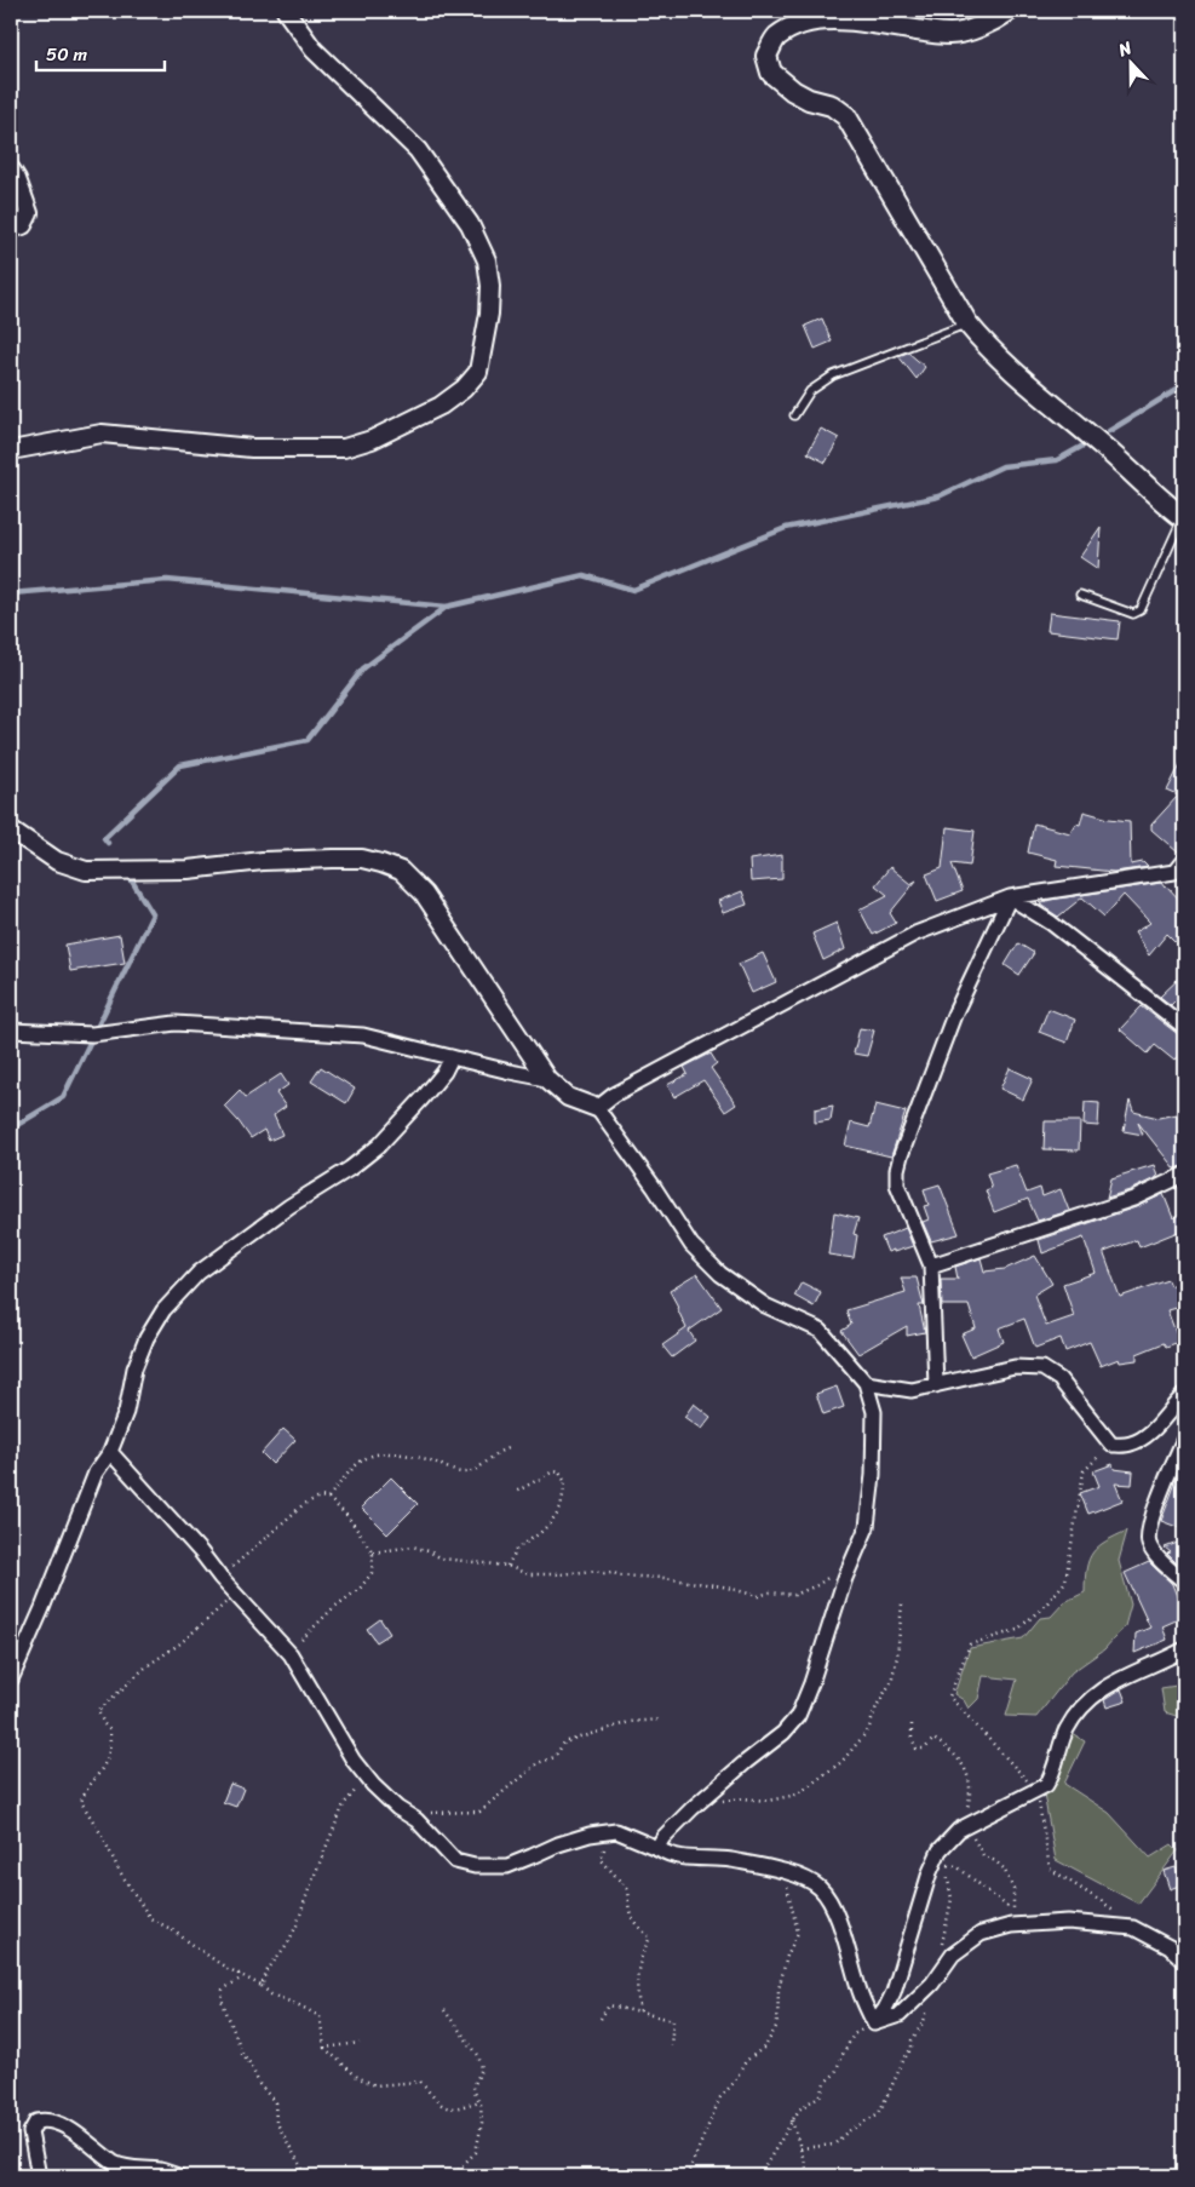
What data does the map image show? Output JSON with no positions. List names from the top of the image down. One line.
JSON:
{"scale_bar":"50 m","north":"top"}
